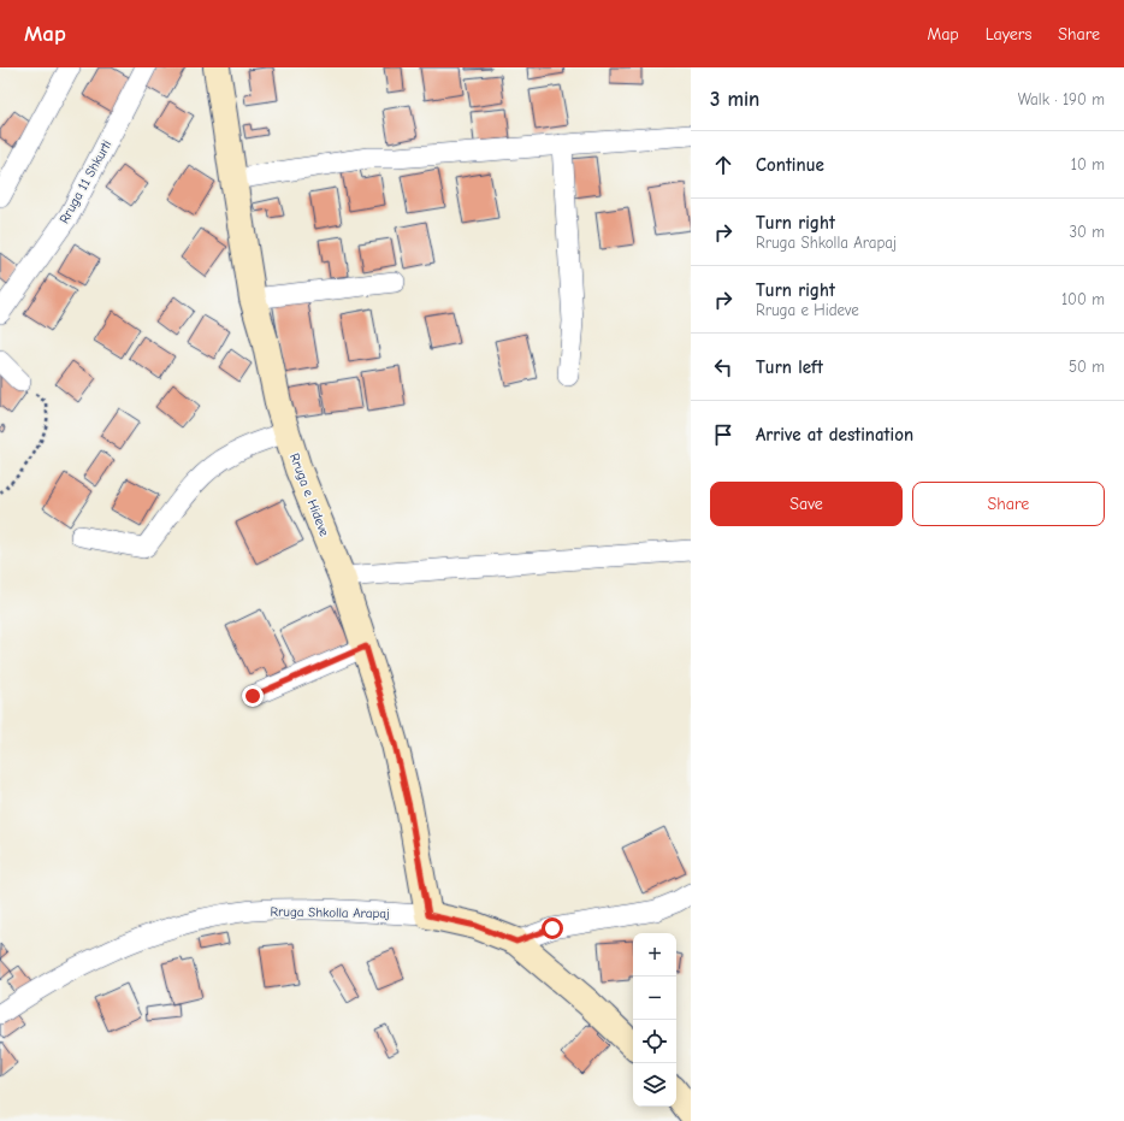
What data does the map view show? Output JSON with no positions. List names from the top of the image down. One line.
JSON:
{"streets":{"main road":["Rruga e Hideve","Rruga Shkolla Arapaj"],"street":["Rruga 11 Shkurti"]},"crossings":[["Rruga e Hideve","Rruga Shkolla Arapaj"]],"page":{"header":"Map","nav":["Map","Layers","Share"],"heading":["3 min","Walk · 190 m"],"list":[["Continue","10 m"],["Turn right","Rruga Shkolla Arapaj","30 m"],["Turn right","Rruga e Hideve","100 m"],["Turn left","50 m"],"Arrive at destination"],"buttons":["Save","Share"],"map_buttons":["+","−"]}}
